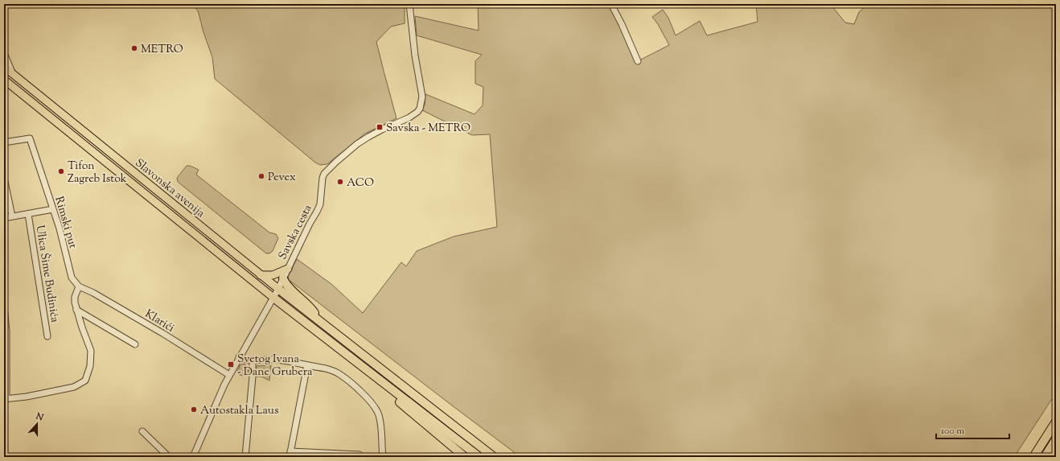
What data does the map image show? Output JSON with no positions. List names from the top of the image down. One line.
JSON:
{"streets":{"main road":["Slavonska avenija"],"street":["Rimski put","Savska cesta","Ulica Šime Budinića","Klarići"]},"crossings":[["Slavonska avenija","Savska cesta"],["Rimski put","Klarići"],["Savska cesta","Klarići"]],"places":{"other":["METRO","Tifon Zagreb Istok","Pevex","ACO","Autostakla Laus"],"transit":["Savska - METRO","Svetog Ivana - Dane Grubera"]},"scale_bar":"100 m","north":"top"}
